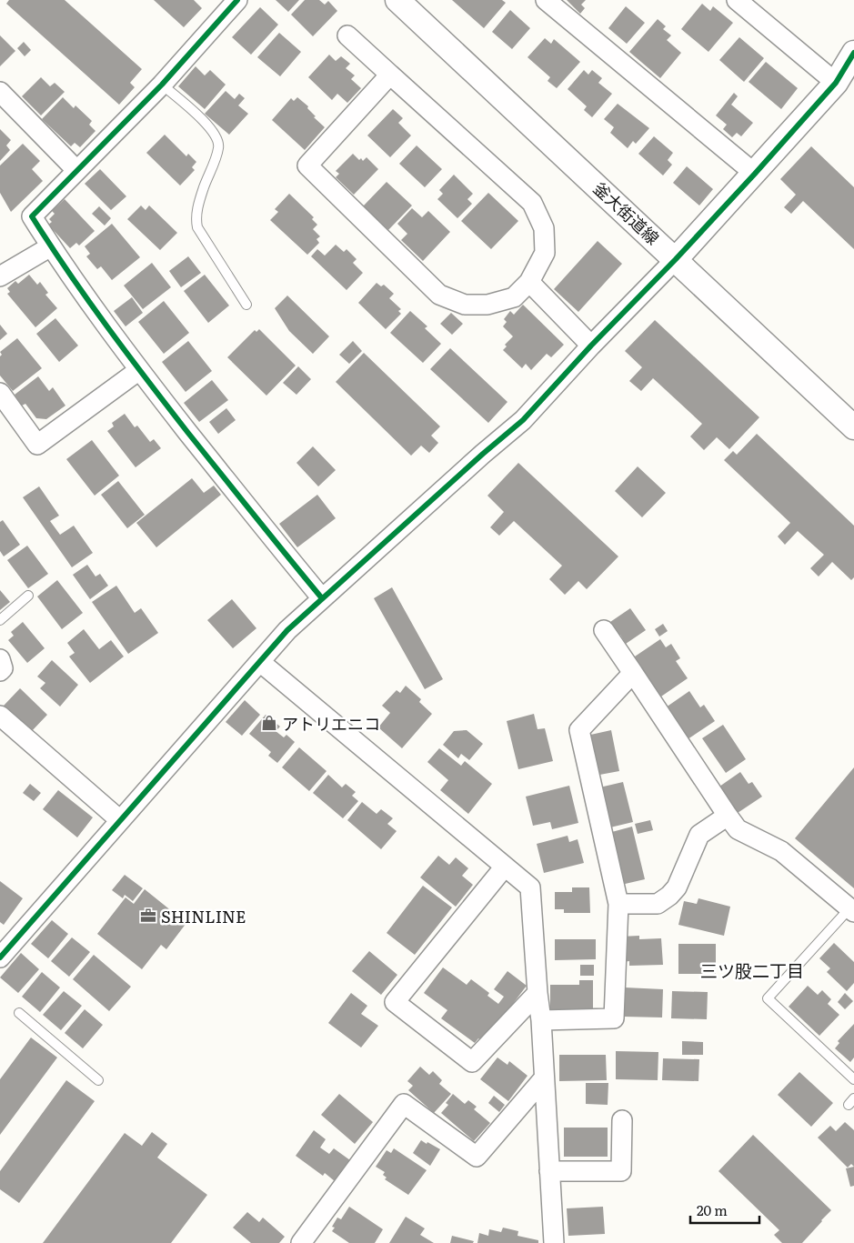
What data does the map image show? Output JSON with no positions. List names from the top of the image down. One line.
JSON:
{"streets":{"street":["釜大街道線"]},"districts":["三ツ股二丁目"],"places":{"shop":["アトリエニコ"],"office":["SHINLINE"]},"scale_bar":"20 m"}
